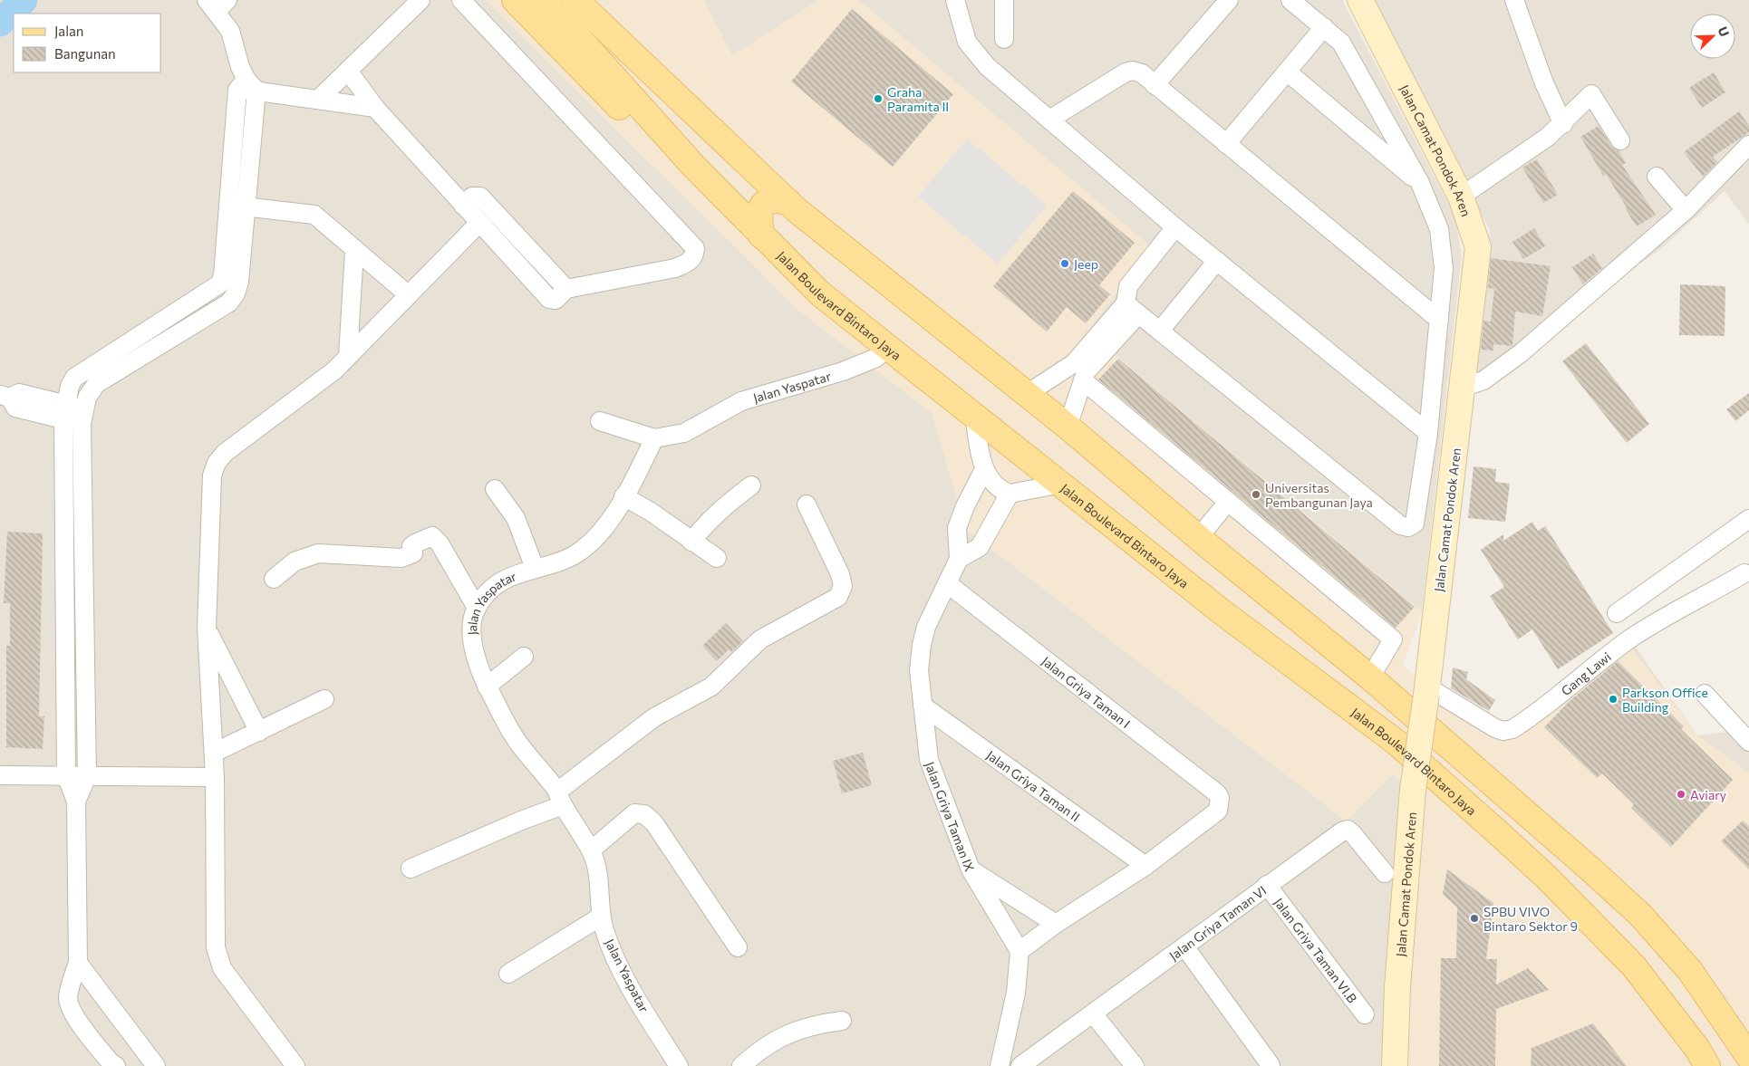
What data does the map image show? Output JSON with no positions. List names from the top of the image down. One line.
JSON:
{"streets":{"main road":["Jalan Camat Pondok Aren","Jalan Boulevard Bintaro Jaya"],"street":["Jalan Yaspatar","Gang Lawi","Jalan Griya Taman I","Jalan Griya Taman II","Jalan Griya Taman IX","Jalan Griya Taman VI","Jalan Griya Taman VI.B"]},"crossings":[["Jalan Camat Pondok Aren","Gang Lawi"],["Jalan Boulevard Bintaro Jaya","Jalan Yaspatar"],["Jalan Griya Taman I","Jalan Griya Taman II"],["Jalan Griya Taman I","Jalan Griya Taman IX"],["Jalan Griya Taman II","Jalan Griya Taman IX"],["Jalan Griya Taman VI","Jalan Griya Taman VI.B"]],"places":["Graha Paramita II","Jeep","Universitas Pembangunan Jaya","Parkson Office Building","Aviary","SPBU VIVO Bintaro Sektor 9"],"legend":["Jalan","Bangunan"],"north":"top right"}
